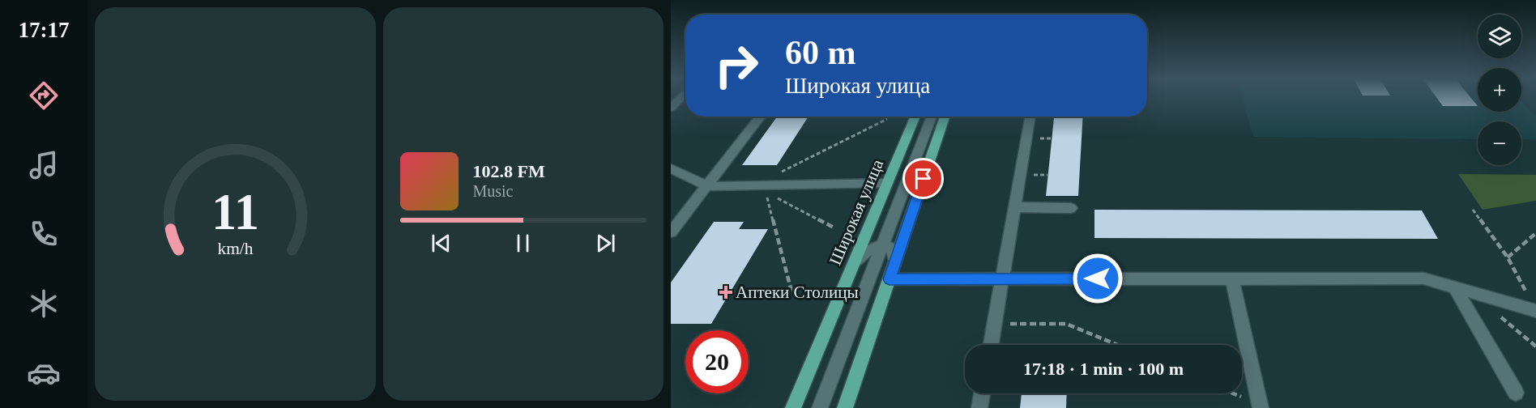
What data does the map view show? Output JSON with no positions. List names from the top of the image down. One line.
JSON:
{"streets":{"main road":["Широкая улица"]},"places":{"health":["Аптеки Столицы"]},"page":{"tabs":"17:17","map_buttons":["+","−"],"turn":["60 m","Широкая улица"],"song":["102.8 FM","Music"],"limit":"20","trip":"17:18 · 1 min · 100 m","gauge":["11","km/h"]}}
